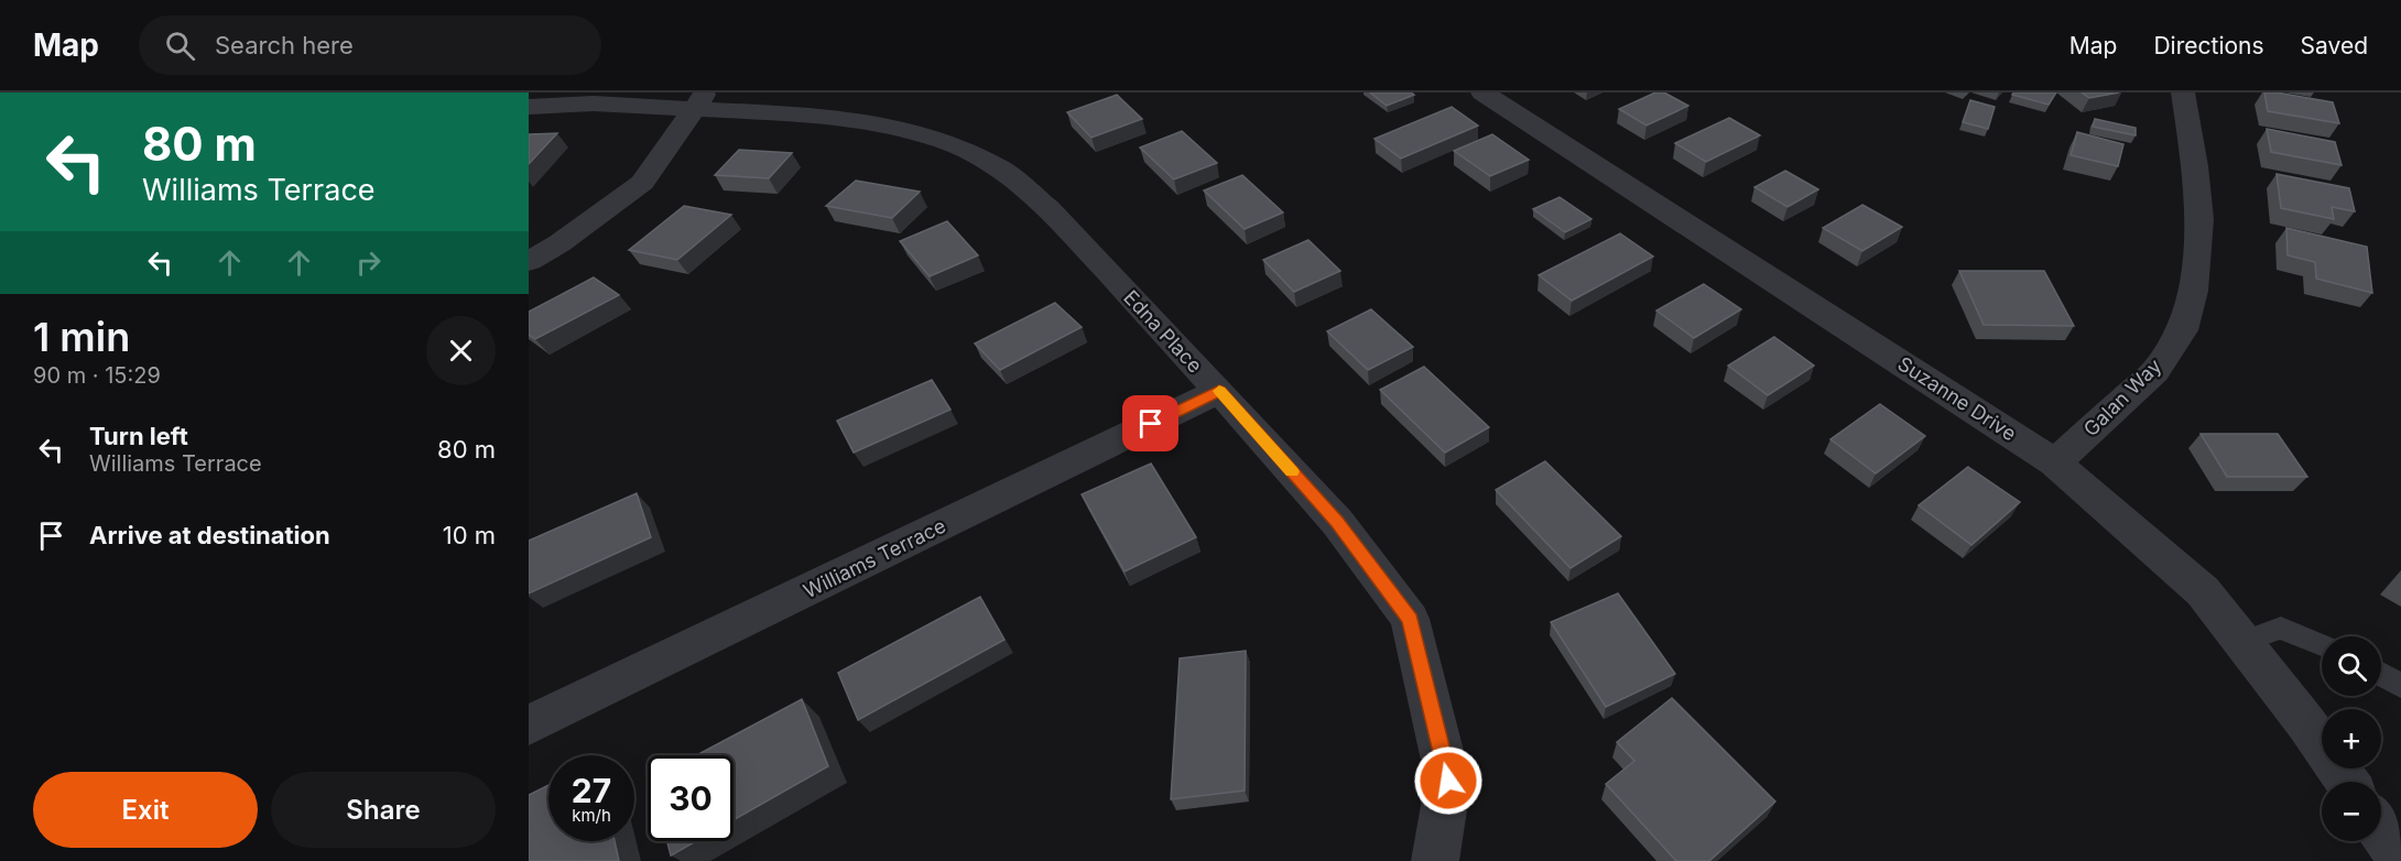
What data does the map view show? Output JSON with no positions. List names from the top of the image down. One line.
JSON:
{"streets":{"street":["Edna Place","Galan Way","Suzanne Drive","Williams Terrace"]},"crossings":[["Edna Place","Williams Terrace"],["Galan Way","Suzanne Drive"]],"page":{"header":"Map","search":"Search here","nav":["Map","Directions","Saved"],"turn":["80 m","Williams Terrace"],"heading":["1 min","90 m · 15:29"],"list":[{"name":"Turn left","note":"Williams Terrace","value":"80 m"},{"name":"Arrive at destination","value":"10 m"}],"map_buttons":["+","−"],"speed":"27 km/h","limit":"30","buttons":["Exit","Share"]}}
